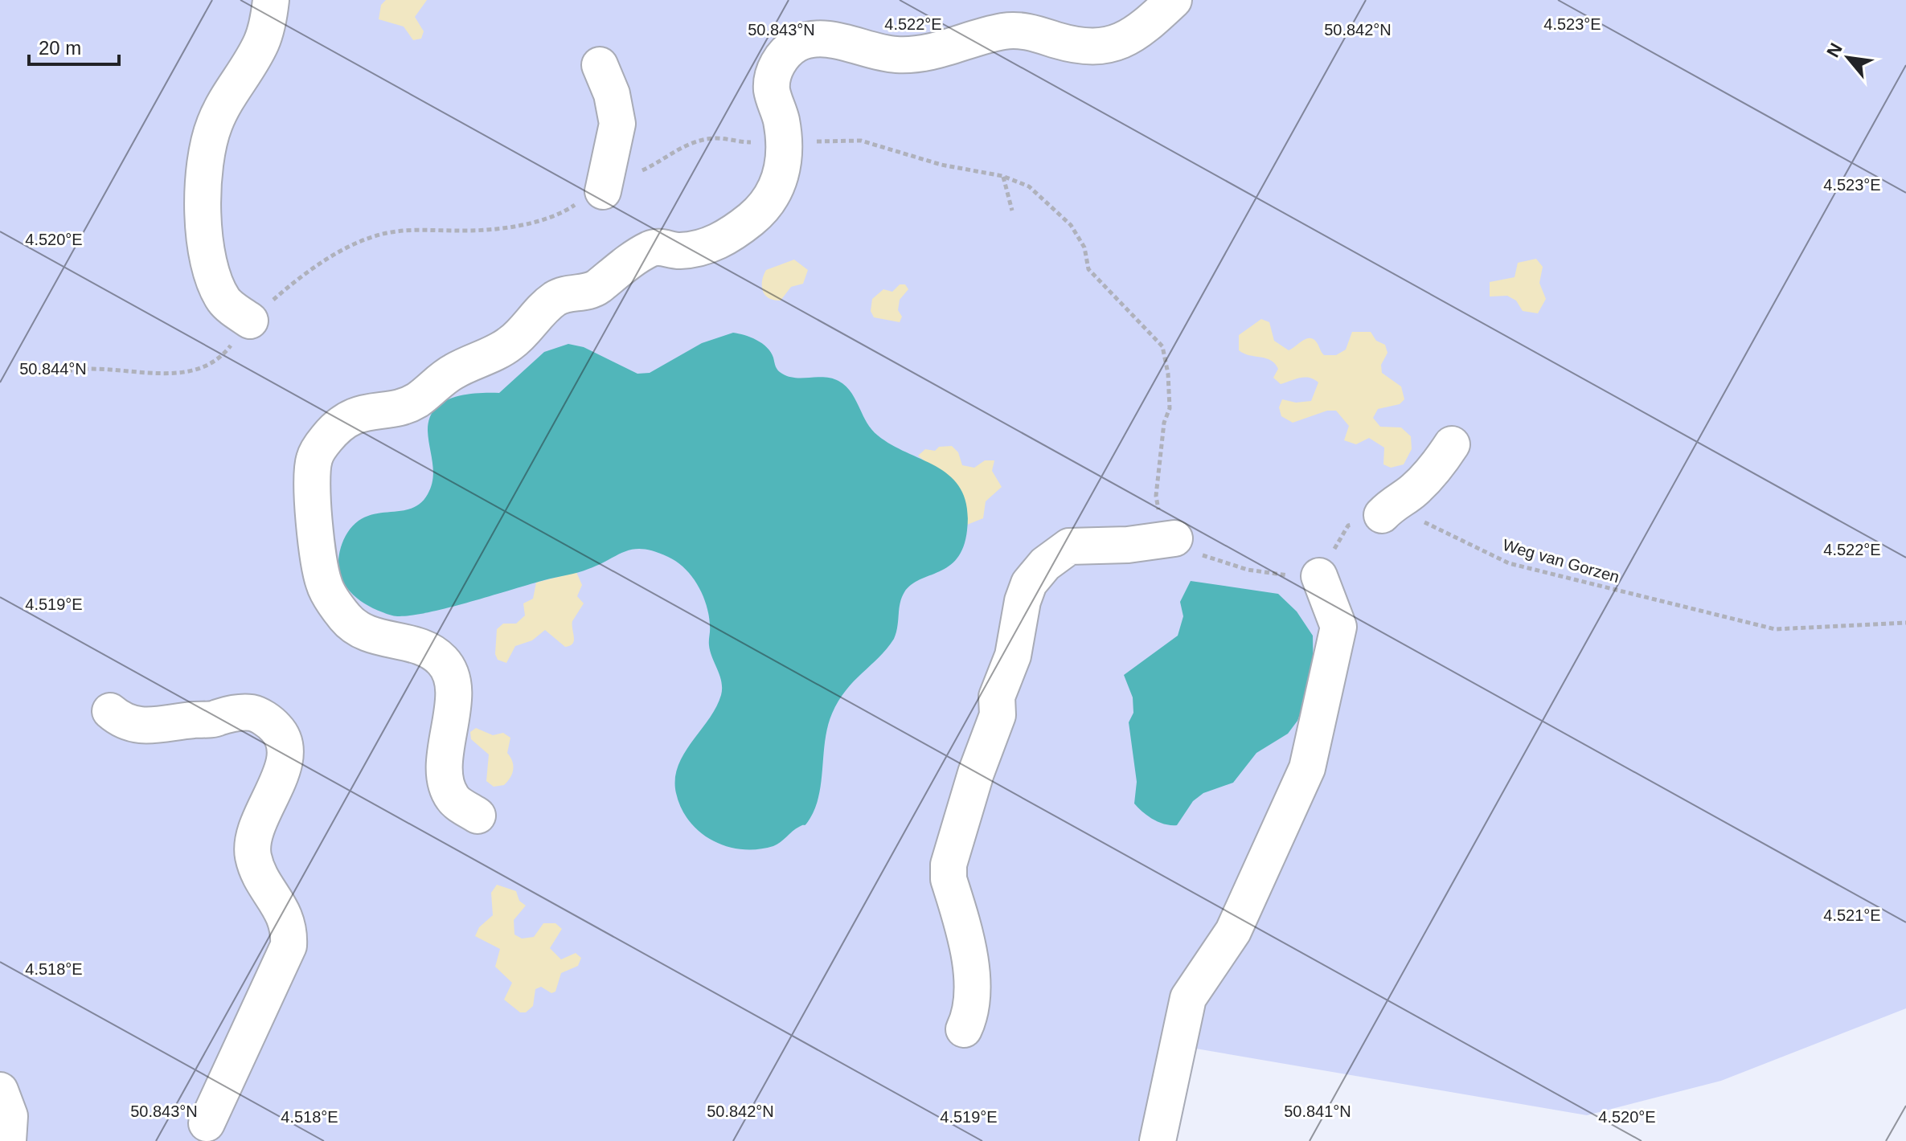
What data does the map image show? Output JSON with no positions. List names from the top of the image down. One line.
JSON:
{"streets":{"path":["Weg van Gorzen"]},"scale_bar":"20 m","north":"top left","coordinates":["4.522°E","4.523°E","50.843°N","50.842°N","4.520°E","50.844°N","4.519°E","4.521°E","4.518°E","50.841°N"]}
